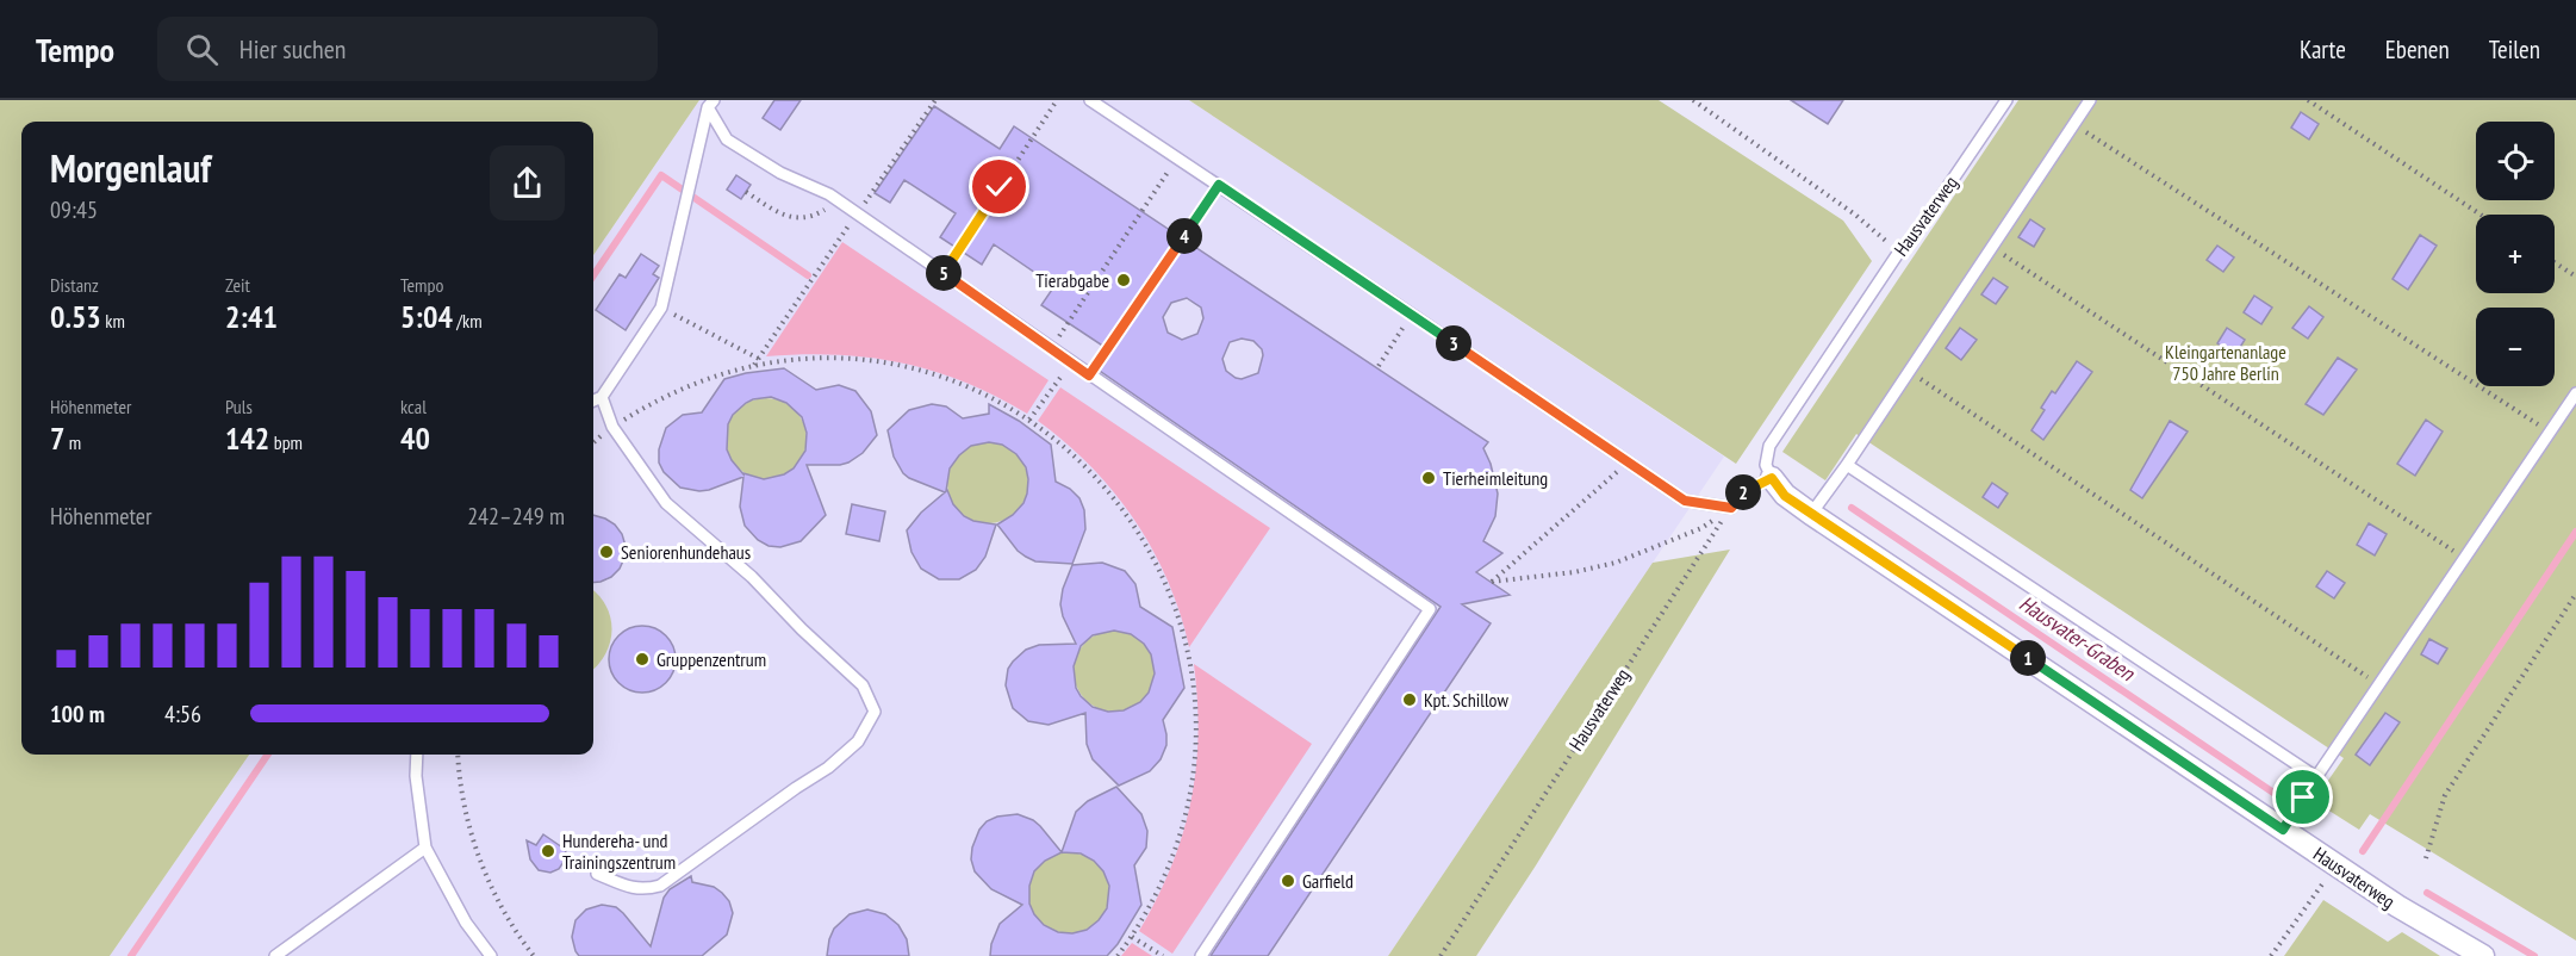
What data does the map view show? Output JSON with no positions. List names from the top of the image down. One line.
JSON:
{"streets":{"street":["Hausvaterweg"]},"water":["Hausvater-Graben"],"parks":["Kleingartenanlage 750 Jahre Berlin"],"places":["Tierabgabe","Tierheimleitung","Seniorenhundehaus","Gruppenzentrum","Kpt. Schillow","Hundereha- und Trainingszentrum","Garfield"],"page":{"header":"Tempo","search":"Hier suchen","nav":["Karte","Ebenen","Teilen"],"map_buttons":["+","−"],"heading":["Morgenlauf","09:45"],"pins":["4","5","3","2","1"],"stats":[["Distanz","0.53 km"],["Zeit","2:41"],["Tempo","5:04 /km"],["Höhenmeter","7 m"],["Puls","142 bpm"],["kcal","40"]],"chart":["Höhenmeter","242–249 m"],"list":[{"name":"100 m","note":"4:56"}]}}
